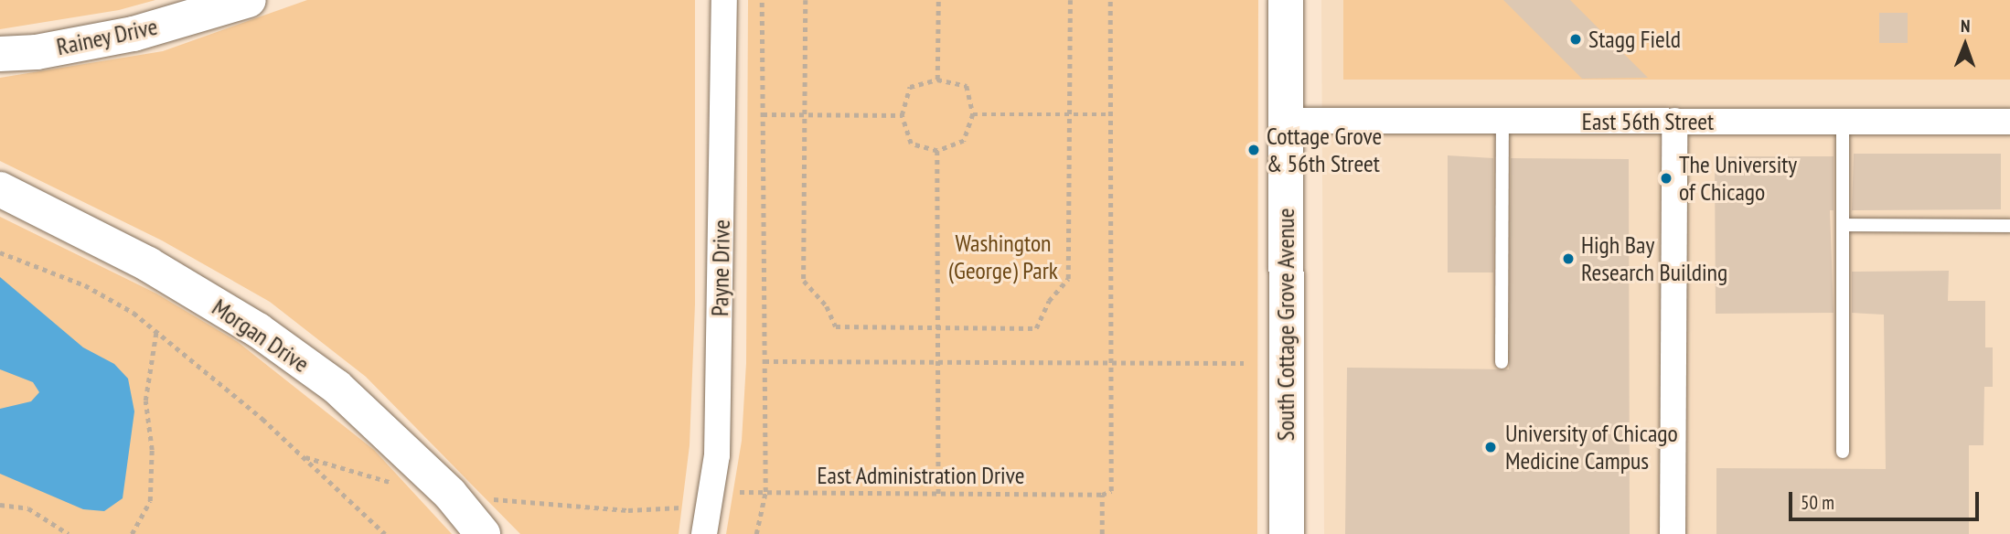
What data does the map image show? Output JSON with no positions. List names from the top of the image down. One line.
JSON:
{"streets":{"street":["Rainey Drive","East 56th Street","Payne Drive","South Cottage Grove Avenue","Morgan Drive"],"path":["East Administration Drive"]},"crossings":[["East 56th Street","South Cottage Grove Avenue"]],"parks":["Washington (George) Park"],"places":["Stagg Field","Cottage Grove & 56th Street","The University of Chicago","High Bay Research Building","University of Chicago Medicine Campus"],"scale_bar":"50 m","north":"top"}
